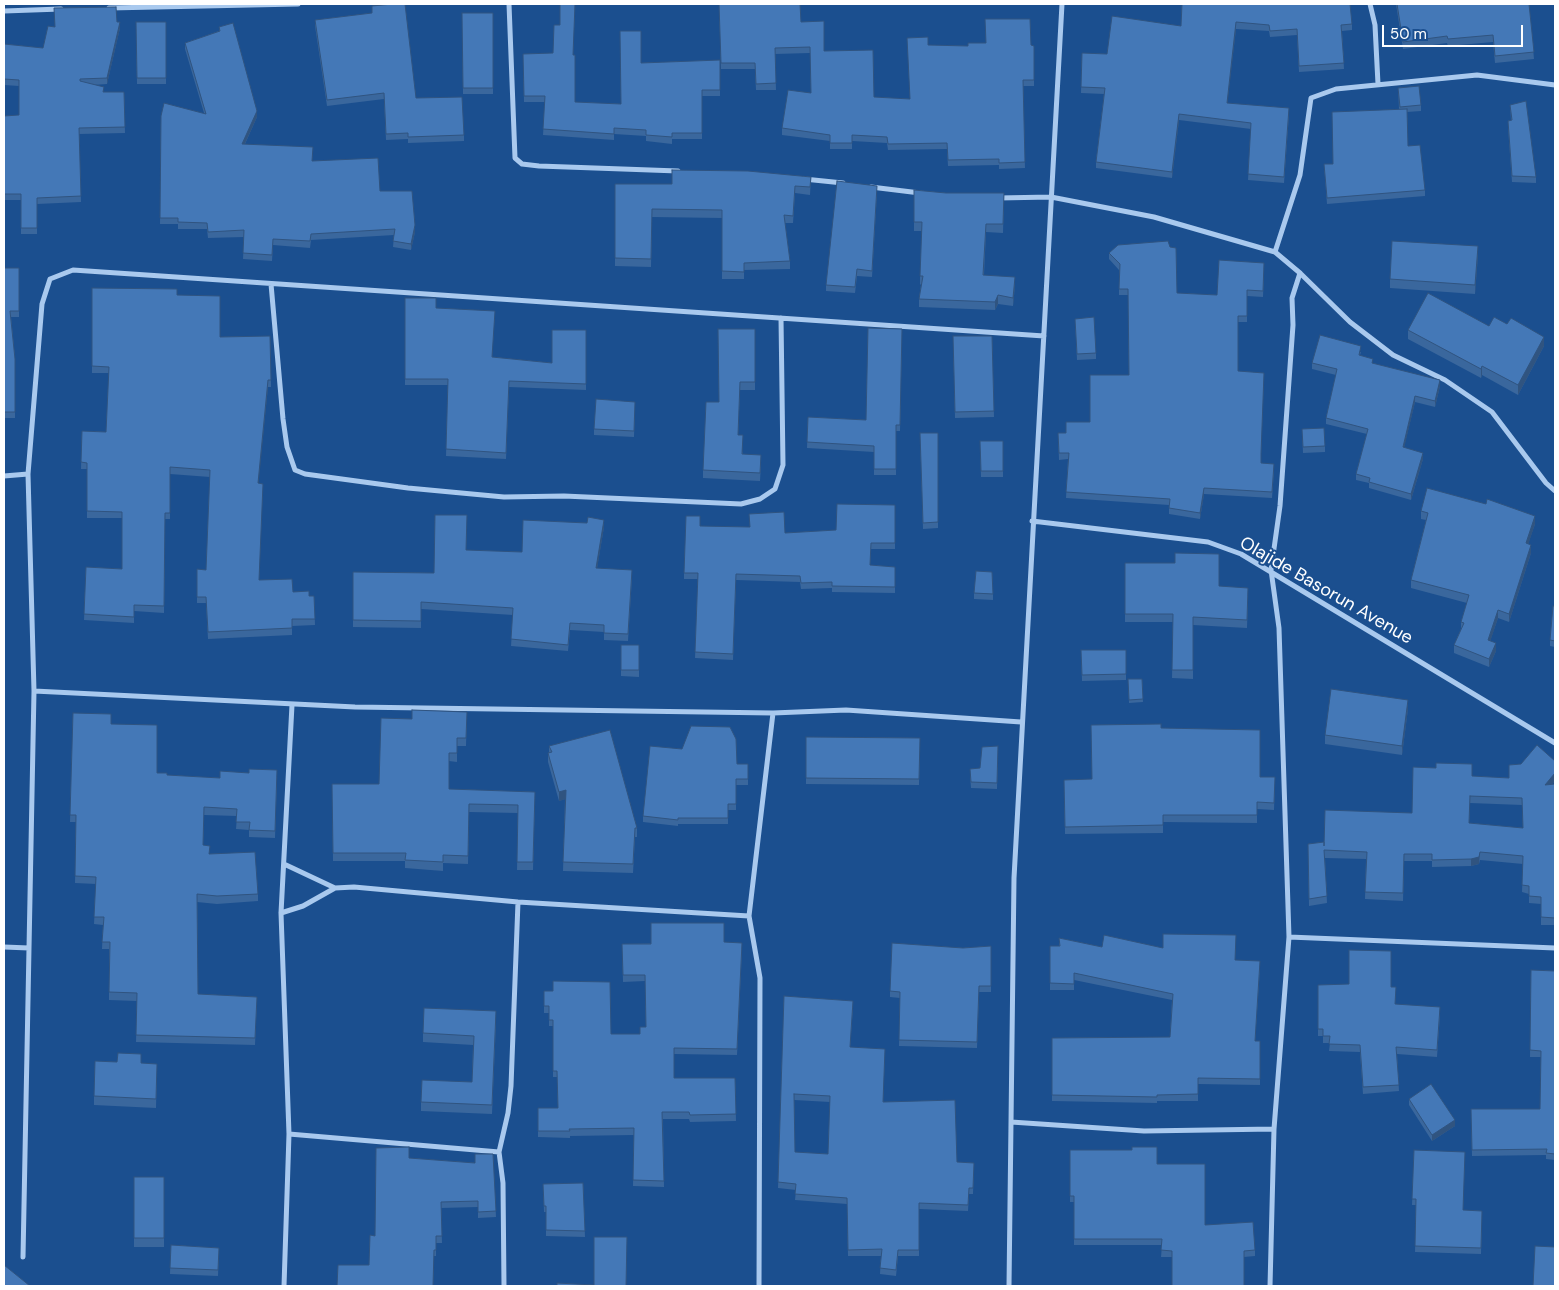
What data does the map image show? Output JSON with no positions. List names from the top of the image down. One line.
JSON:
{"streets":{"street":["Olajide Basorun Avenue"]},"scale_bar":"50 m"}
